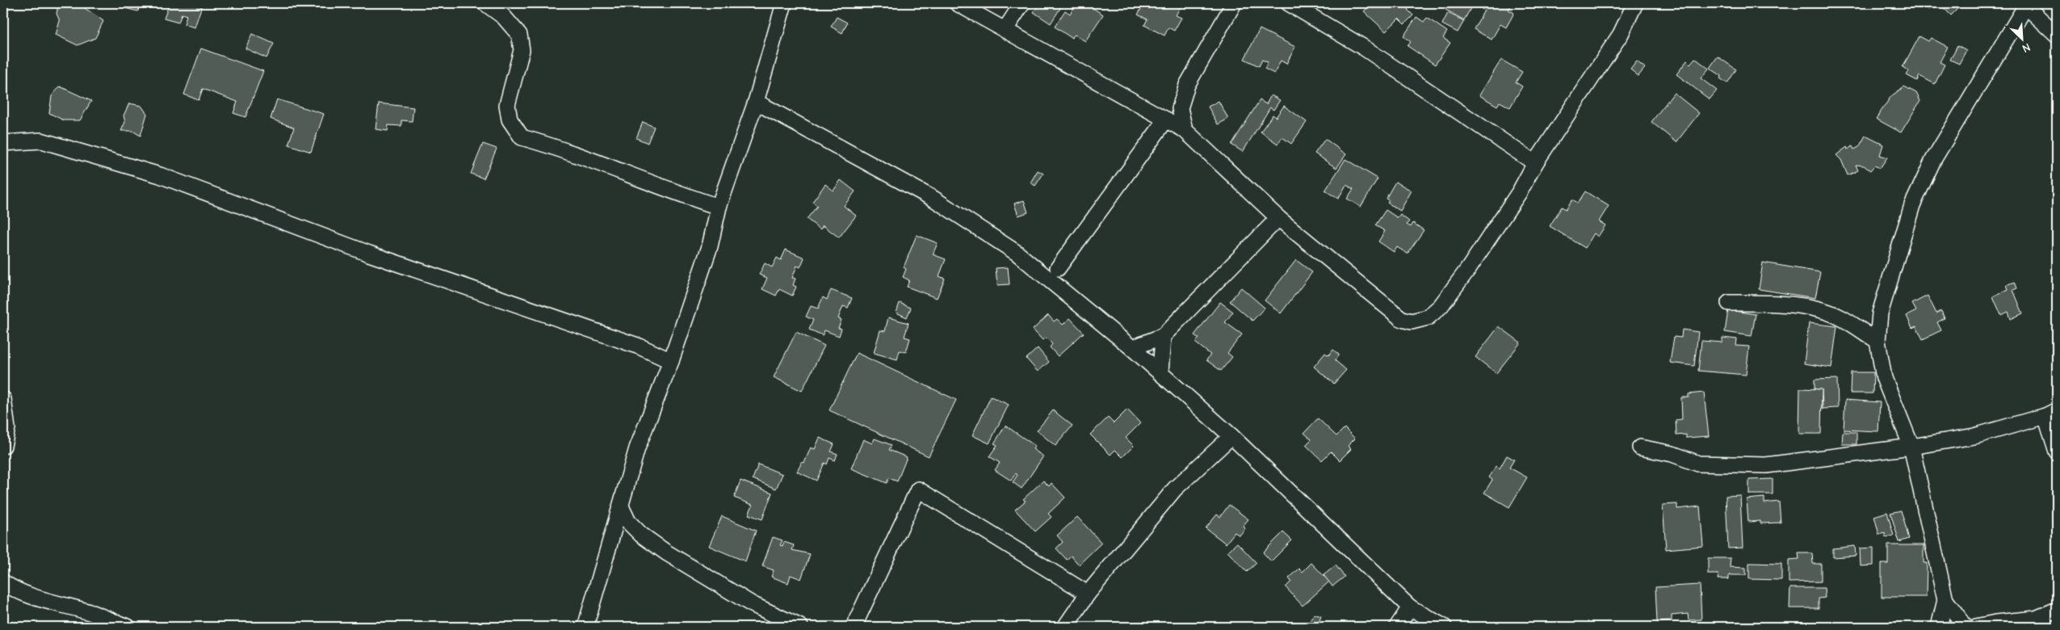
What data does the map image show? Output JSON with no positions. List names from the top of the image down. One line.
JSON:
{"north":"bottom right"}
